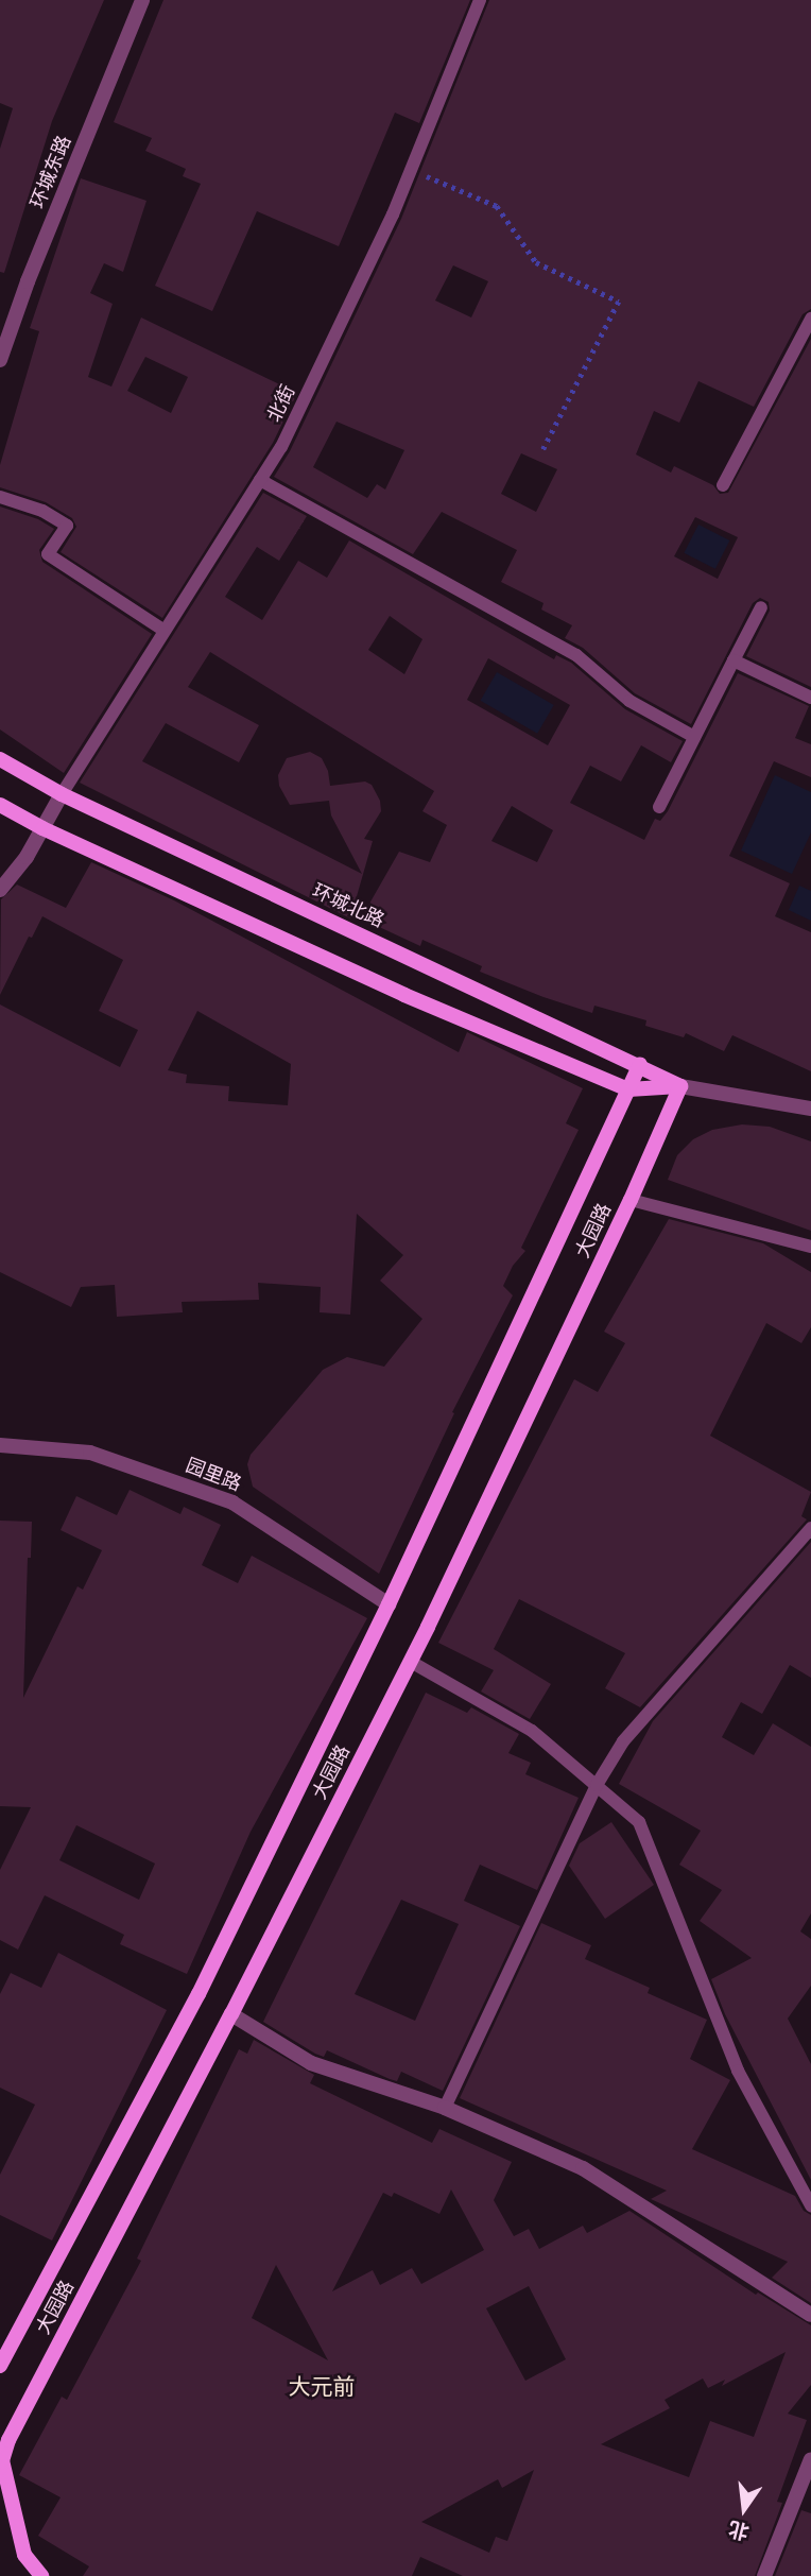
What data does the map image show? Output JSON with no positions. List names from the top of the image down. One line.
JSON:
{"streets":{"main road":["环城北路","大园路"],"street":["环城东路","园里路"],"lane":["北街"]},"crossings":[["北街","环城北路"],["环城北路","大园路"],["大园路","园里路"]],"districts":["大元前"],"north":"bottom"}
